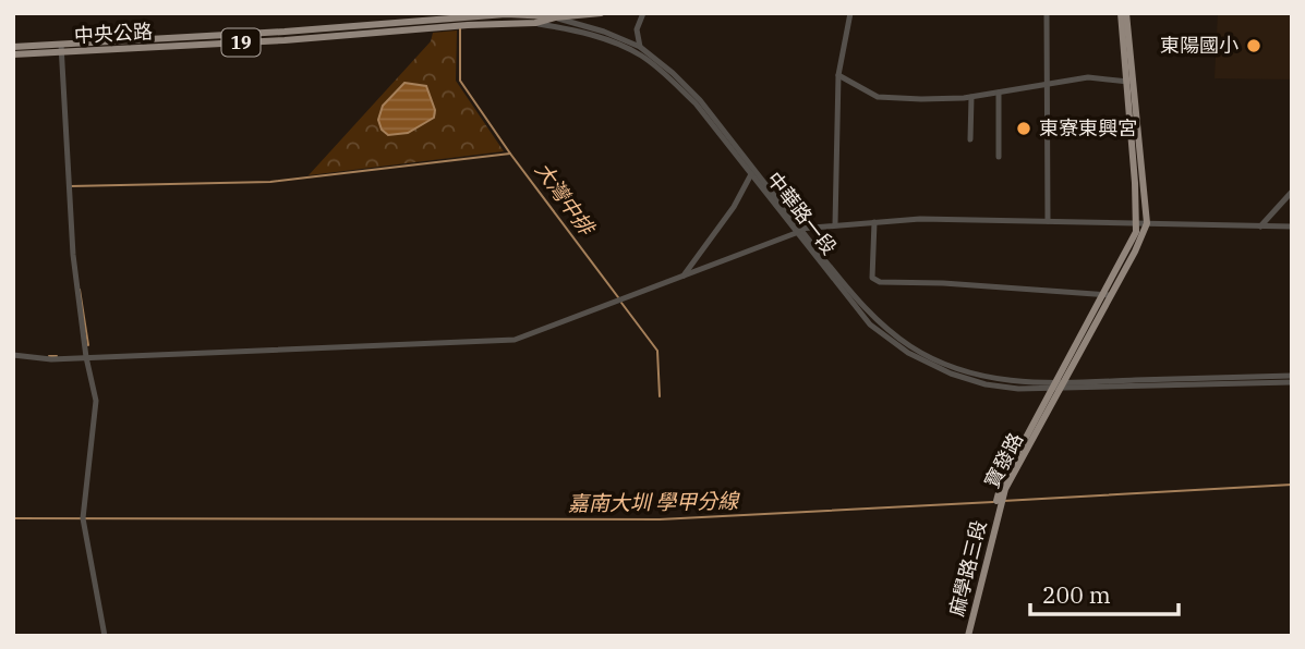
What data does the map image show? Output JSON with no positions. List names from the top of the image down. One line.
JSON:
{"streets":{"main road":["中央公路","19","寶發路","麻學路三段"],"street":["中華路一段"]},"crossings":[["中央公路","19"],["中央公路","中華路一段"],["19","中華路一段"],["中華路一段","寶發路"],["寶發路","麻學路三段"]],"water":["大灣中排","嘉南大圳 學甲分線"],"places":["東陽國小","東寮東興宮"],"scale_bar":"200 m"}
